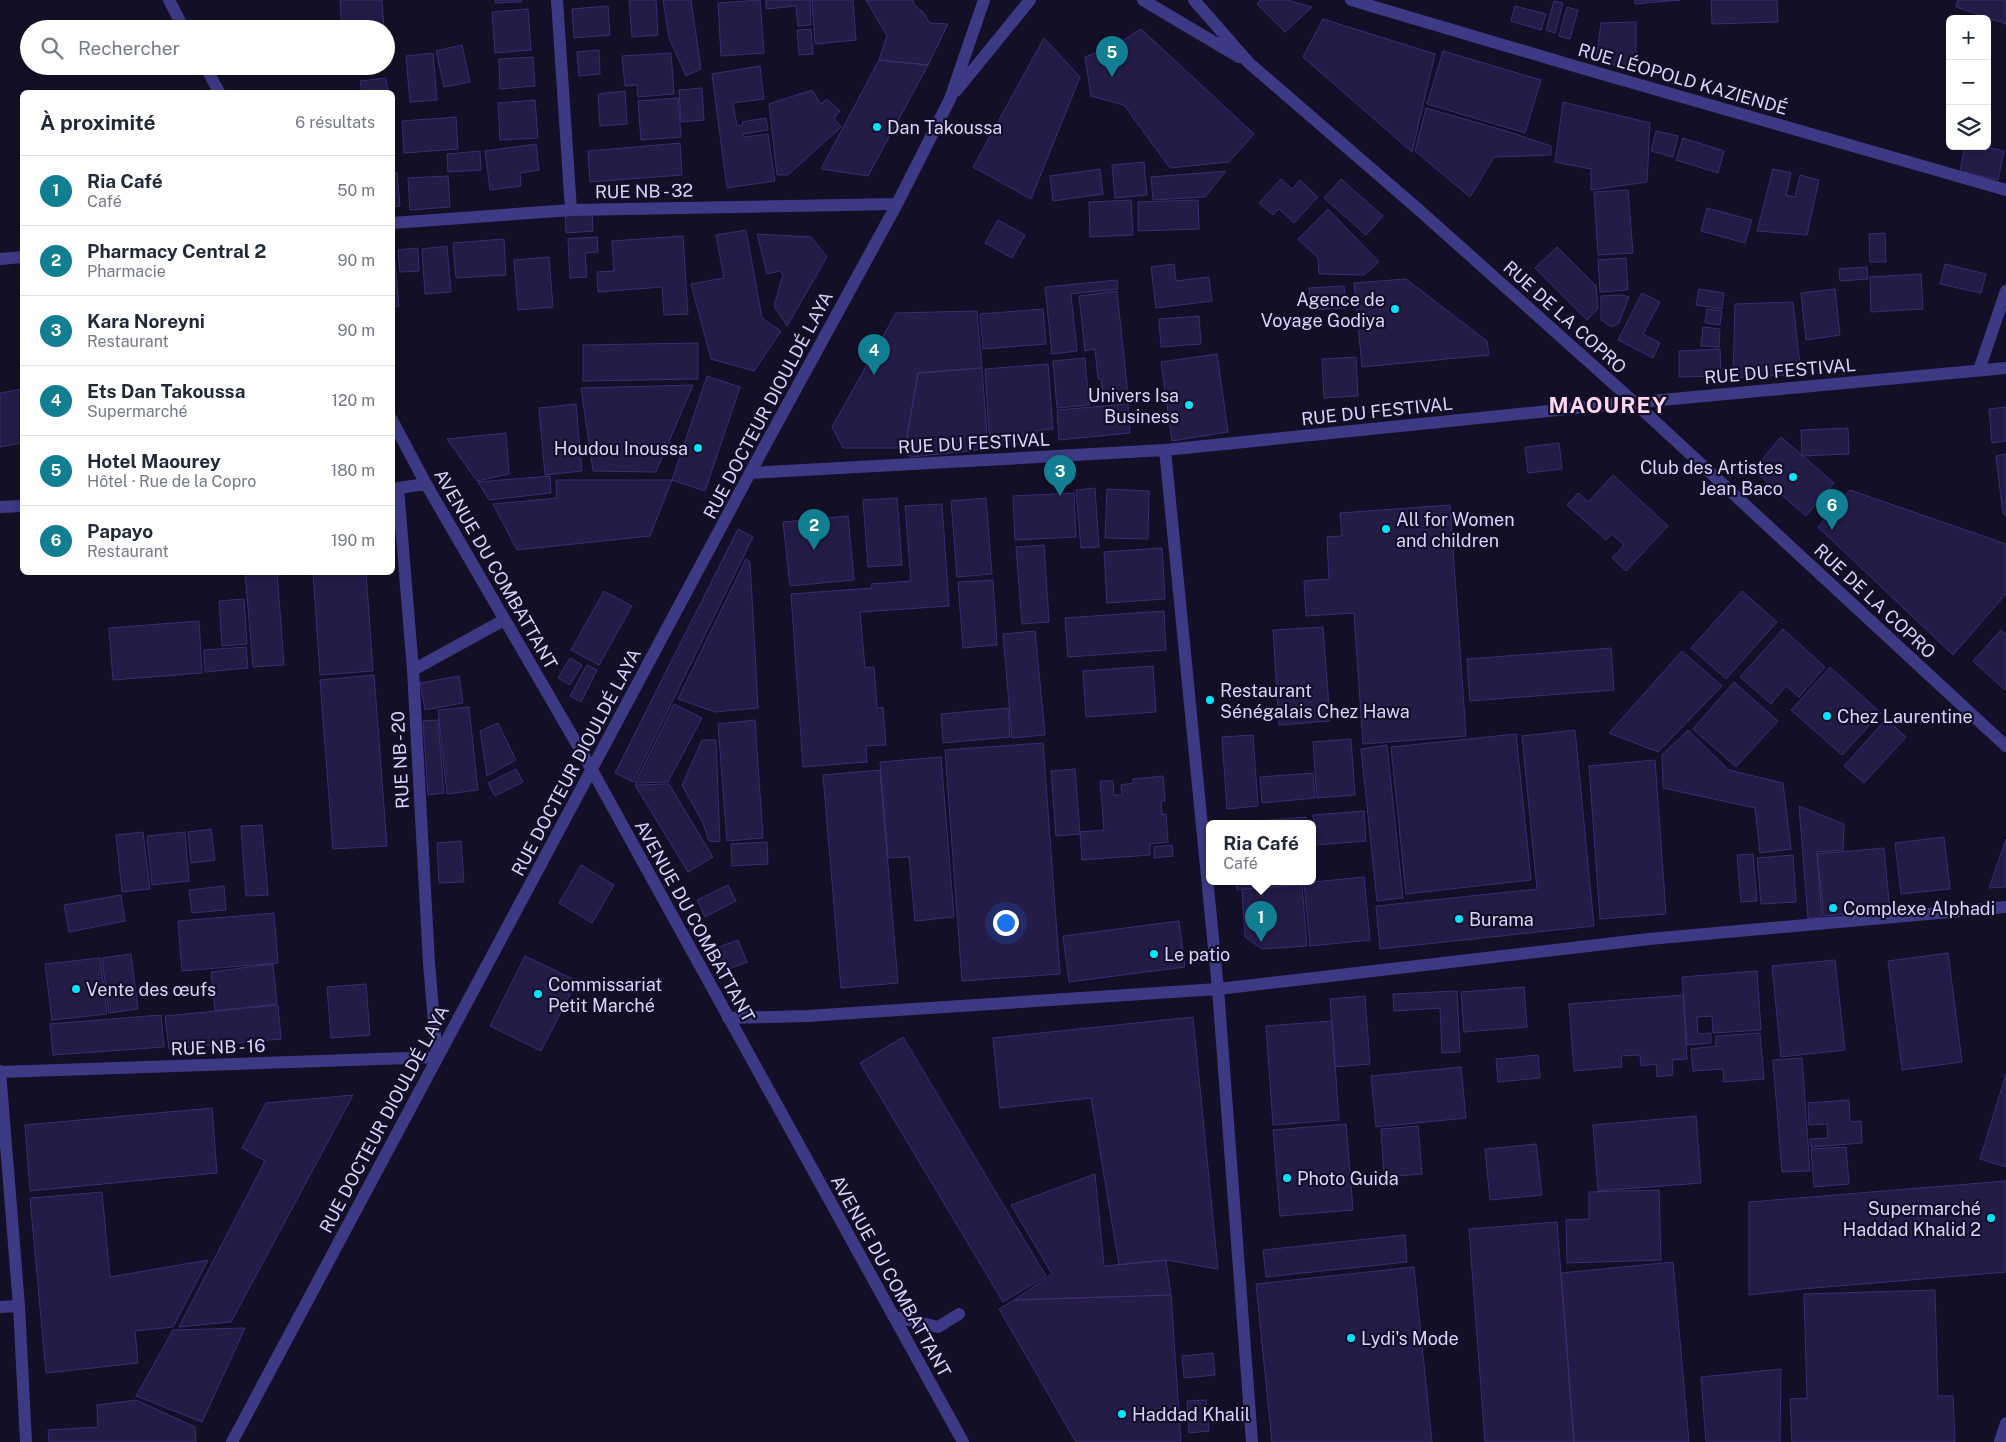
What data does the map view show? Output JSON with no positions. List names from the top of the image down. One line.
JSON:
{"streets":{"street":["RUE LÉOPOLD KAZIENDÉ","RUE NB - 32","RUE DE LA COPRO","RUE DU FESTIVAL","RUE DOCTEUR DIOULDÉ LAYA","AVENUE DU COMBATTANT","RUE NB - 20","RUE NB - 16"]},"crossings":[["RUE NB - 32","RUE DOCTEUR DIOULDÉ LAYA"],["RUE DE LA COPRO","RUE DU FESTIVAL"],["RUE DU FESTIVAL","RUE DOCTEUR DIOULDÉ LAYA"],["RUE DOCTEUR DIOULDÉ LAYA","AVENUE DU COMBATTANT"],["RUE DOCTEUR DIOULDÉ LAYA","RUE NB - 20"],["RUE DOCTEUR DIOULDÉ LAYA","RUE NB - 16"],["AVENUE DU COMBATTANT","RUE NB - 20"],["RUE NB - 20","RUE NB - 16"]],"districts":["MAOUREY"],"places":["Dan Takoussa","Agence de Voyage Godiya","Univers Isa Business","Houdou Inoussa","Club des Artistes Jean Baco","All for Women and children","Restaurant Sénégalais Chez Hawa","Chez Laurentine","Complexe Alphadi","Burama","Le patio","Vente des œufs","Commissariat Petit Marché","Photo Guida","Supermarché Haddad Khalid 2","Lydi's Mode","Haddad Khalil"],"page":{"map_buttons":["+","−"],"search":"Rechercher","pins":["5","4","3","6","2","1"],"heading":["À proximité","6 résultats"],"list":[{"mark":"1","name":"Ria Café","note":"Café","value":"50 m"},{"mark":"2","name":"Pharmacy Central 2","note":"Pharmacie","value":"90 m"},{"mark":"3","name":"Kara Noreyni","note":"Restaurant","value":"90 m"},{"mark":"4","name":"Ets Dan Takoussa","note":"Supermarché","value":"120 m"},{"mark":"5","name":"Hotel Maourey","note":"Hôtel · Rue de la Copro","value":"180 m"},{"mark":"6","name":"Papayo","note":"Restaurant","value":"190 m"}],"popup":["Ria Café","Café"]}}
